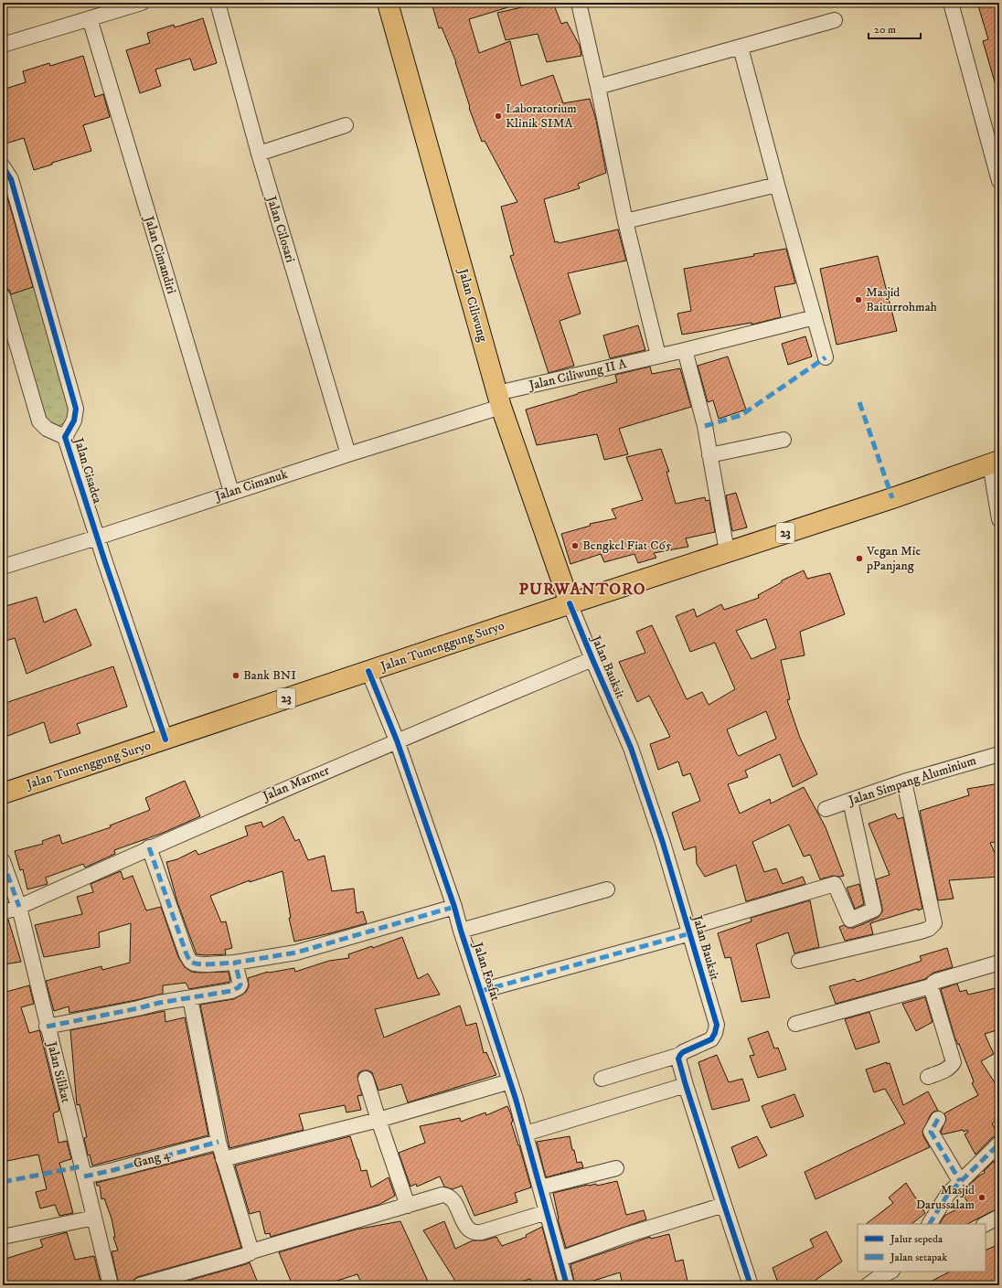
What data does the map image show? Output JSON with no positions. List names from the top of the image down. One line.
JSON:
{"streets":{"main road":["Jalan Ciliwung","23","Jalan Tumenggung Suryo"],"street":["Jalan Cilosari","Jalan Cimandiri","Jalan Ciliwung II A","Jalan Cisadea","Jalan Cimanuk","Jalan Bauksit","Jalan Simpang Aluminium","Jalan Marmer","Jalan Fosfat","Jalan Silikat","Gang 4"]},"crossings":[["Jalan Cilosari","Jalan Cimanuk"],["Jalan Cimandiri","Jalan Cimanuk"],["Jalan Ciliwung","Jalan Ciliwung II A"],["Jalan Ciliwung","Jalan Cimanuk"],["Jalan Ciliwung","23"],["Jalan Ciliwung","Jalan Tumenggung Suryo"],["Jalan Ciliwung","Jalan Bauksit"],["Jalan Ciliwung II A","Jalan Cimanuk"],["Jalan Cisadea","Jalan Cimanuk"],["Jalan Cisadea","Jalan Tumenggung Suryo"],["23","Jalan Tumenggung Suryo"],["23","Jalan Bauksit"],["Jalan Tumenggung Suryo","Jalan Bauksit"],["Jalan Tumenggung Suryo","Jalan Fosfat"],["Jalan Bauksit","Jalan Marmer"],["Jalan Marmer","Jalan Fosfat"],["Jalan Marmer","Jalan Silikat"],["Jalan Silikat","Gang 4"]],"districts":["PURWANTORO"],"places":["Laboratorium Klinik SIMA","Masjid Baiturrohmah","Bengkel Fiat C65","Vegan Mie pPanjang","Bank BNI","Masjid Darussalam"],"legend":["Jalur sepeda","Jalan setapak"],"scale_bar":"20 m"}
